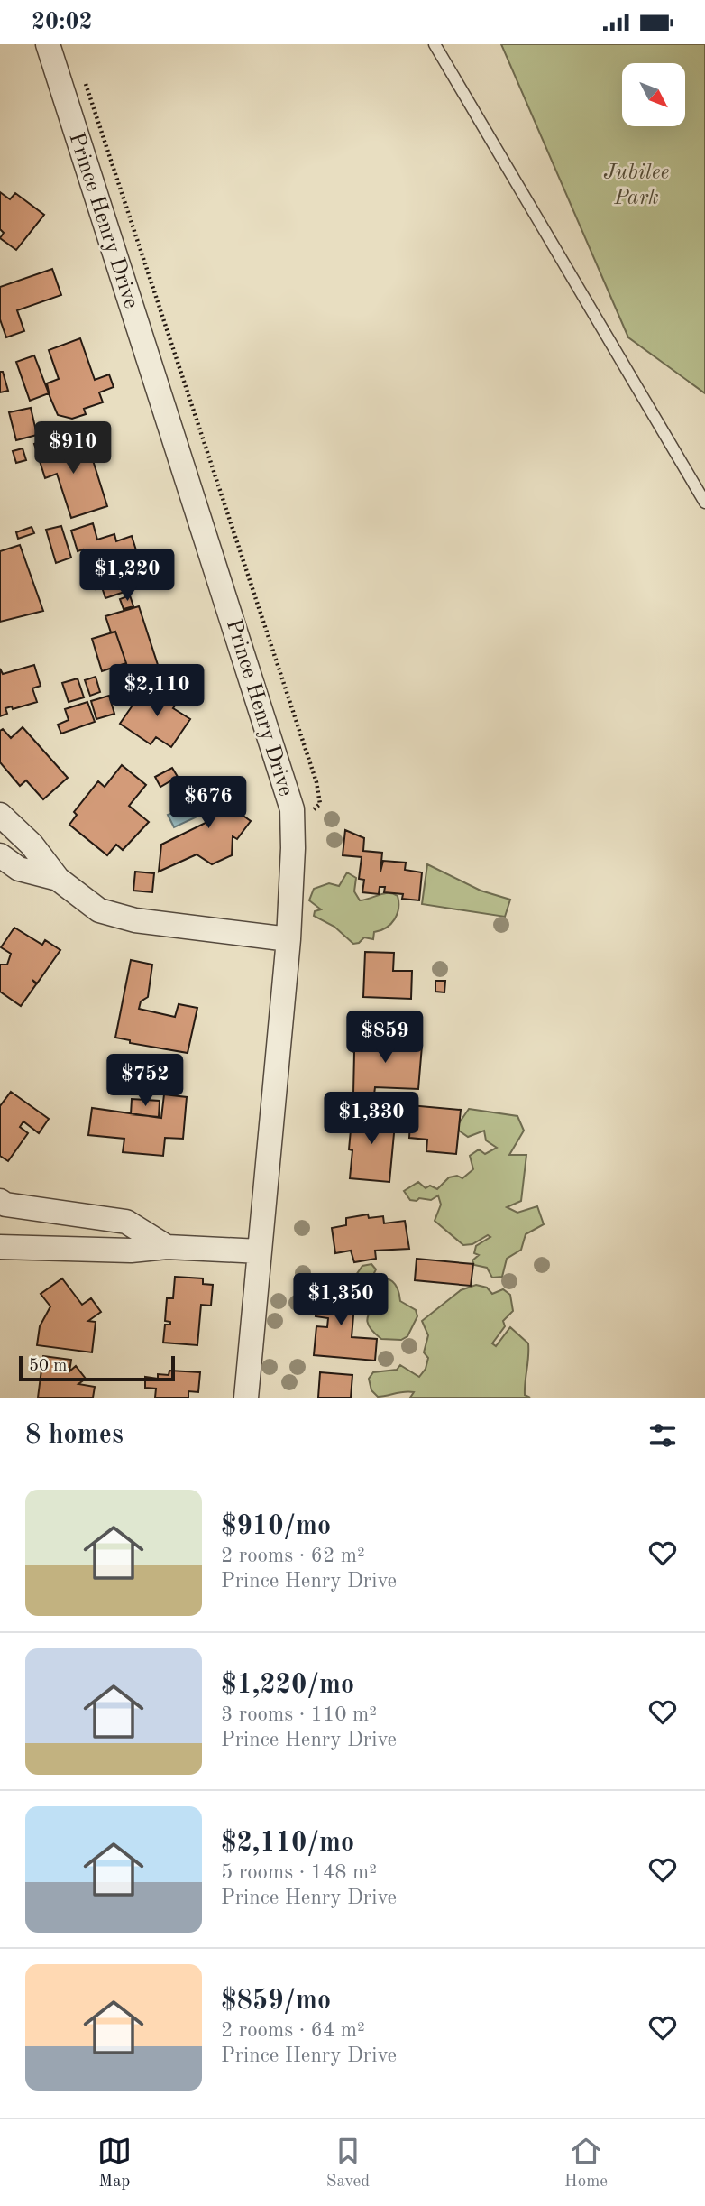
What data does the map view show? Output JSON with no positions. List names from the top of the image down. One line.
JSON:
{"streets":{"street":["Prince Henry Drive"]},"parks":["Jubilee Park"],"scale_bar":"50 m","north":"bottom right","page":{"status":"20:02","price":["$910","$1,220","$2,110","$676","$859","$752","$1,330","$1,350"],"scale":"50 m","heading":"8 homes","list":[{"name":"$910/mo","note":"2 rooms · 62 m² · Prince Henry Drive"},{"name":"$1,220/mo","note":"3 rooms · 110 m² · Prince Henry Drive"},{"name":"$2,110/mo","note":"5 rooms · 148 m² · Prince Henry Drive"},{"name":"$859/mo","note":"2 rooms · 64 m² · Prince Henry Drive"}],"tabs":["Map","Saved","Home"]}}
